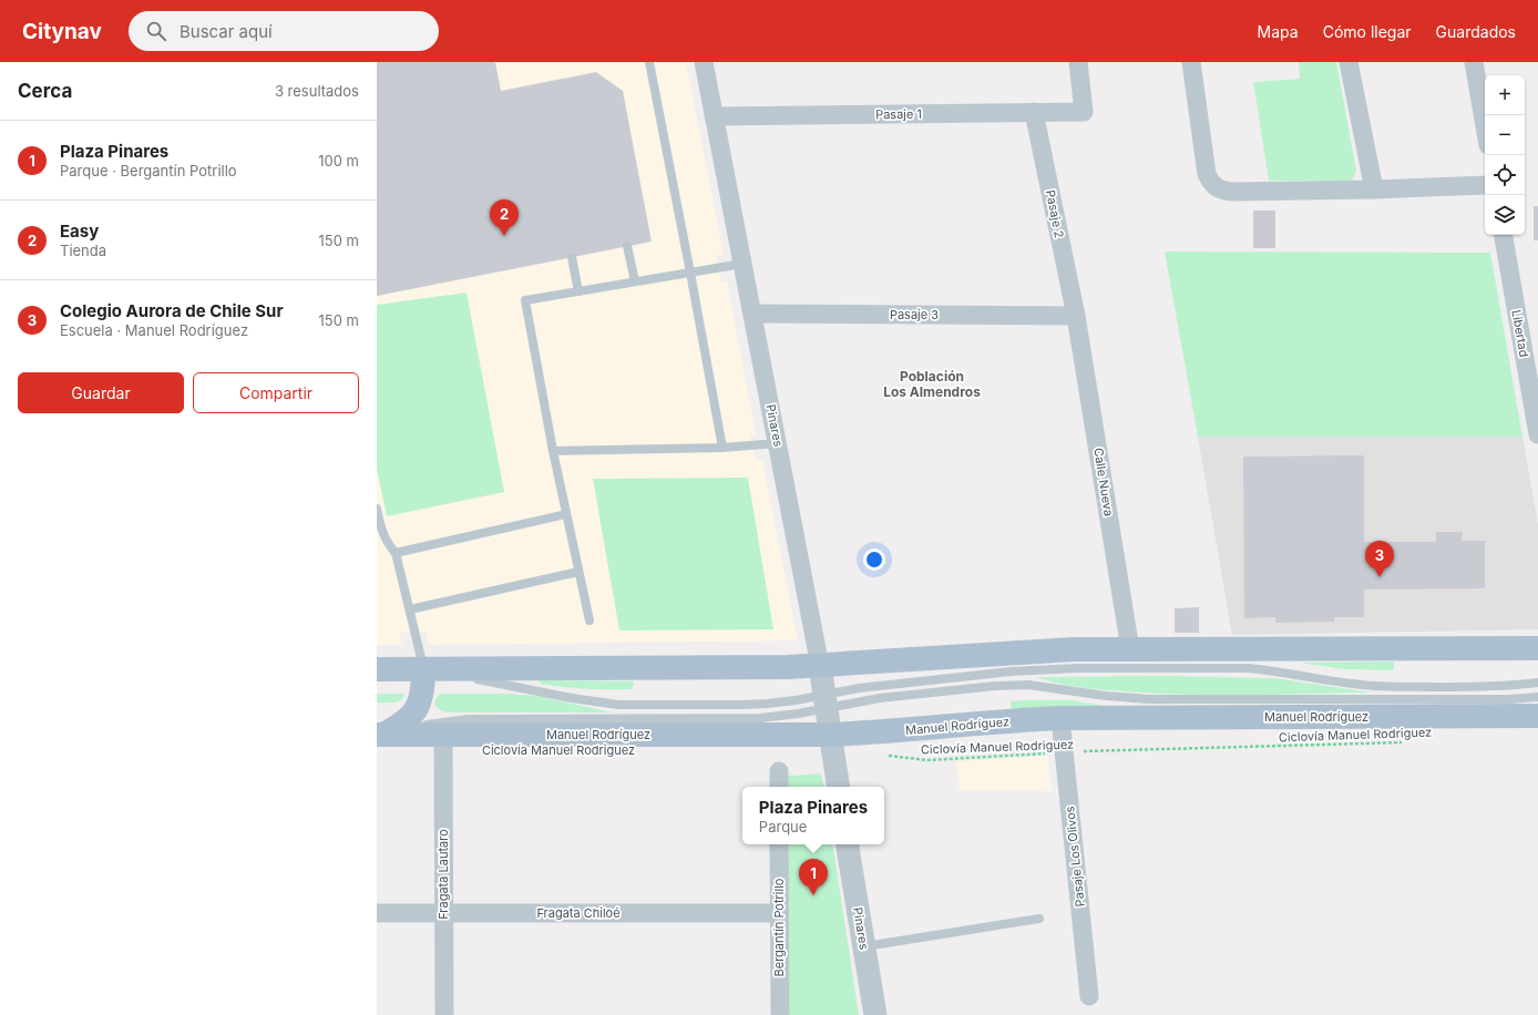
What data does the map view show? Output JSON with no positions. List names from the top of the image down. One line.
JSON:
{"streets":{"main road":["Manuel Rodríguez"],"street":["Pasaje 1","Pasaje 2","Pasaje 3","Libertad","Pinares","Calle Nueva","Pasaje Los Olivos","Fragata Lautaro","Fragata Chiloé","Bergantín Potrillo"],"path":["Ciclovía Manuel Rodriguez"]},"crossings":[["Pasaje 1","Pasaje 2"],["Pasaje 1","Pinares"],["Pasaje 2","Pasaje 3"],["Pasaje 2","Calle Nueva"],["Pasaje 3","Pinares"],["Pasaje 3","Calle Nueva"],["Pinares","Manuel Rodríguez"],["Manuel Rodríguez","Pasaje Los Olivos"],["Manuel Rodríguez","Fragata Lautaro"],["Ciclovía Manuel Rodriguez","Pasaje Los Olivos"],["Fragata Lautaro","Fragata Chiloé"],["Fragata Chiloé","Bergantín Potrillo"]],"districts":["Población Los Almendros"],"page":{"header":"Citynav","search":"Buscar aquí","nav":["Mapa","Cómo llegar","Guardados"],"heading":["Cerca","3 resultados"],"map_buttons":["+","−"],"list":[{"mark":"1","name":"Plaza Pinares","note":"Parque · Bergantín Potrillo","value":"100 m"},{"mark":"2","name":"Easy","note":"Tienda","value":"150 m"},{"mark":"3","name":"Colegio Aurora de Chile Sur","note":"Escuela · Manuel Rodríguez","value":"150 m"}],"pins":["2","3","1"],"buttons":["Guardar","Compartir"],"popup":["Plaza Pinares","Parque"]}}
